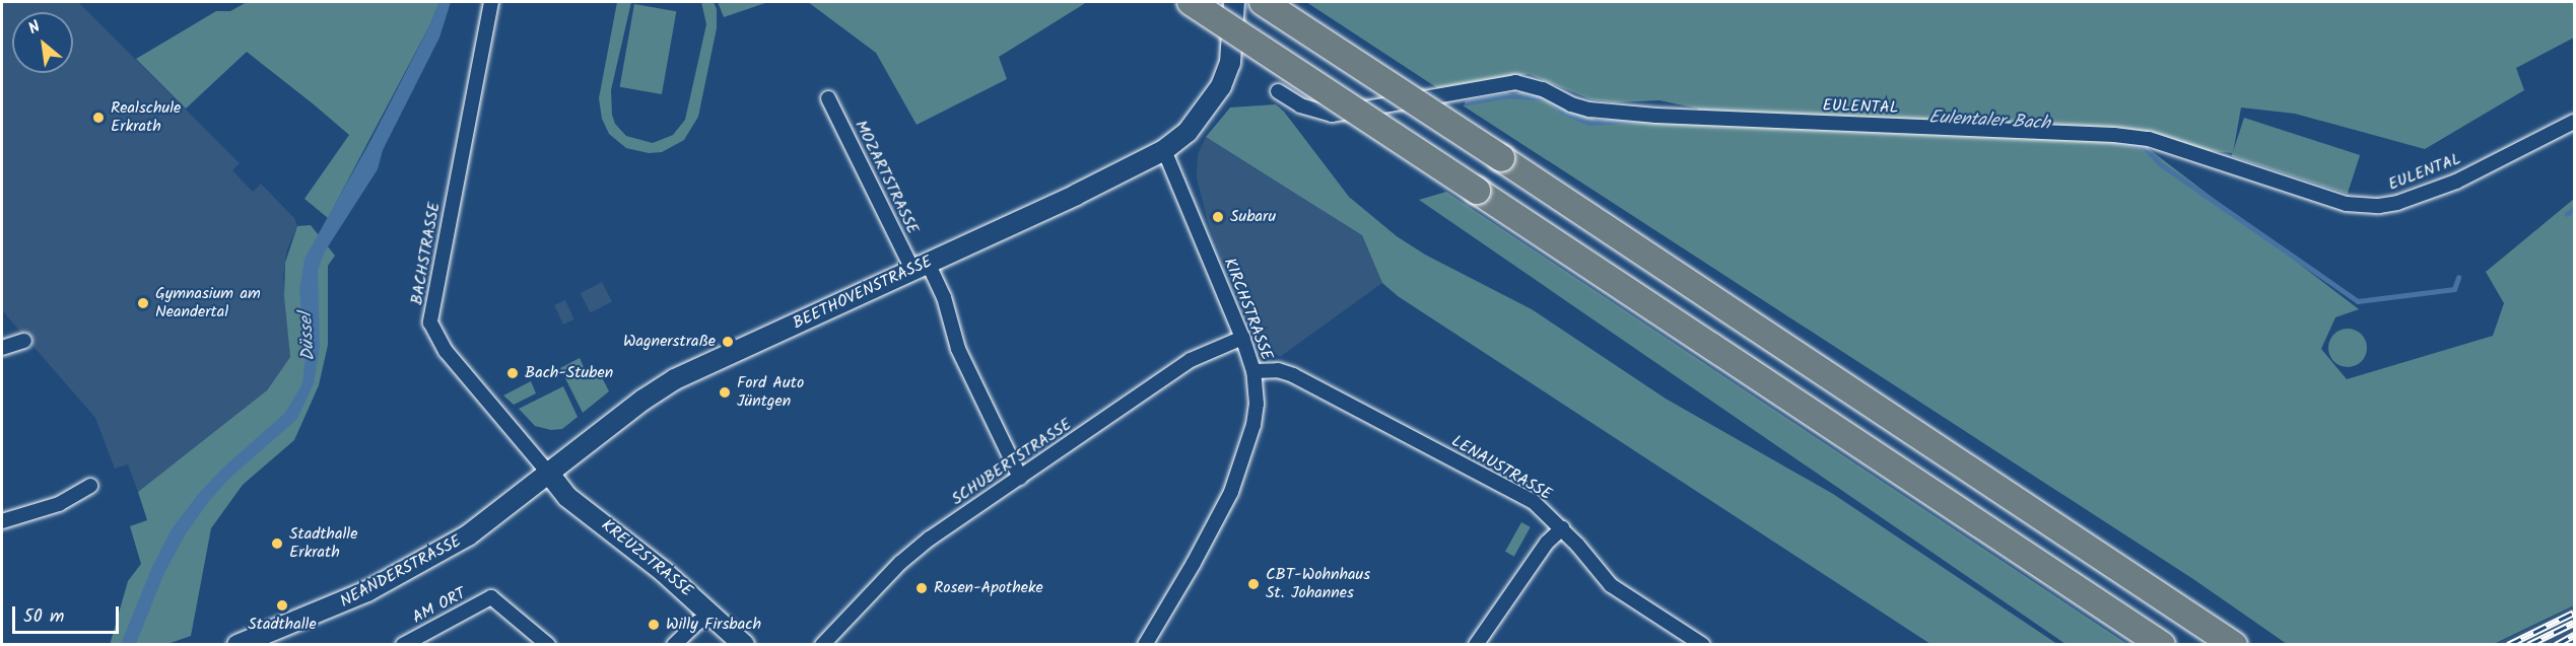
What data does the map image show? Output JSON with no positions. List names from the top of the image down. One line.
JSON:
{"streets":{"main road":["BEETHOVENSTRASSE","KREUZSTRASSE","NEANDERSTRASSE"],"street":["EULENTAL","MOZARTSTRASSE","BACHSTRASSE","KIRCHSTRASSE","SCHUBERTSTRASSE","LENAUSTRASSE","AM ORT"]},"crossings":[["MOZARTSTRASSE","BEETHOVENSTRASSE"],["BACHSTRASSE","BEETHOVENSTRASSE"],["BACHSTRASSE","KREUZSTRASSE"],["BACHSTRASSE","NEANDERSTRASSE"],["BEETHOVENSTRASSE","KIRCHSTRASSE"],["BEETHOVENSTRASSE","KREUZSTRASSE"],["BEETHOVENSTRASSE","NEANDERSTRASSE"],["KIRCHSTRASSE","SCHUBERTSTRASSE"],["KIRCHSTRASSE","LENAUSTRASSE"],["KREUZSTRASSE","NEANDERSTRASSE"]],"water":["Eulentaler Bach","Düssel"],"places":["Realschule Erkrath","Subaru","Gymnasium am Neandertal","Wagnerstraße","Bach-Stuben","Ford Auto Jüntgen","Stadthalle Erkrath","CBT-Wohnhaus St. Johannes","Rosen-Apotheke","Stadthalle","Willy Firsbach"],"scale_bar":"50 m","north":"top left"}
